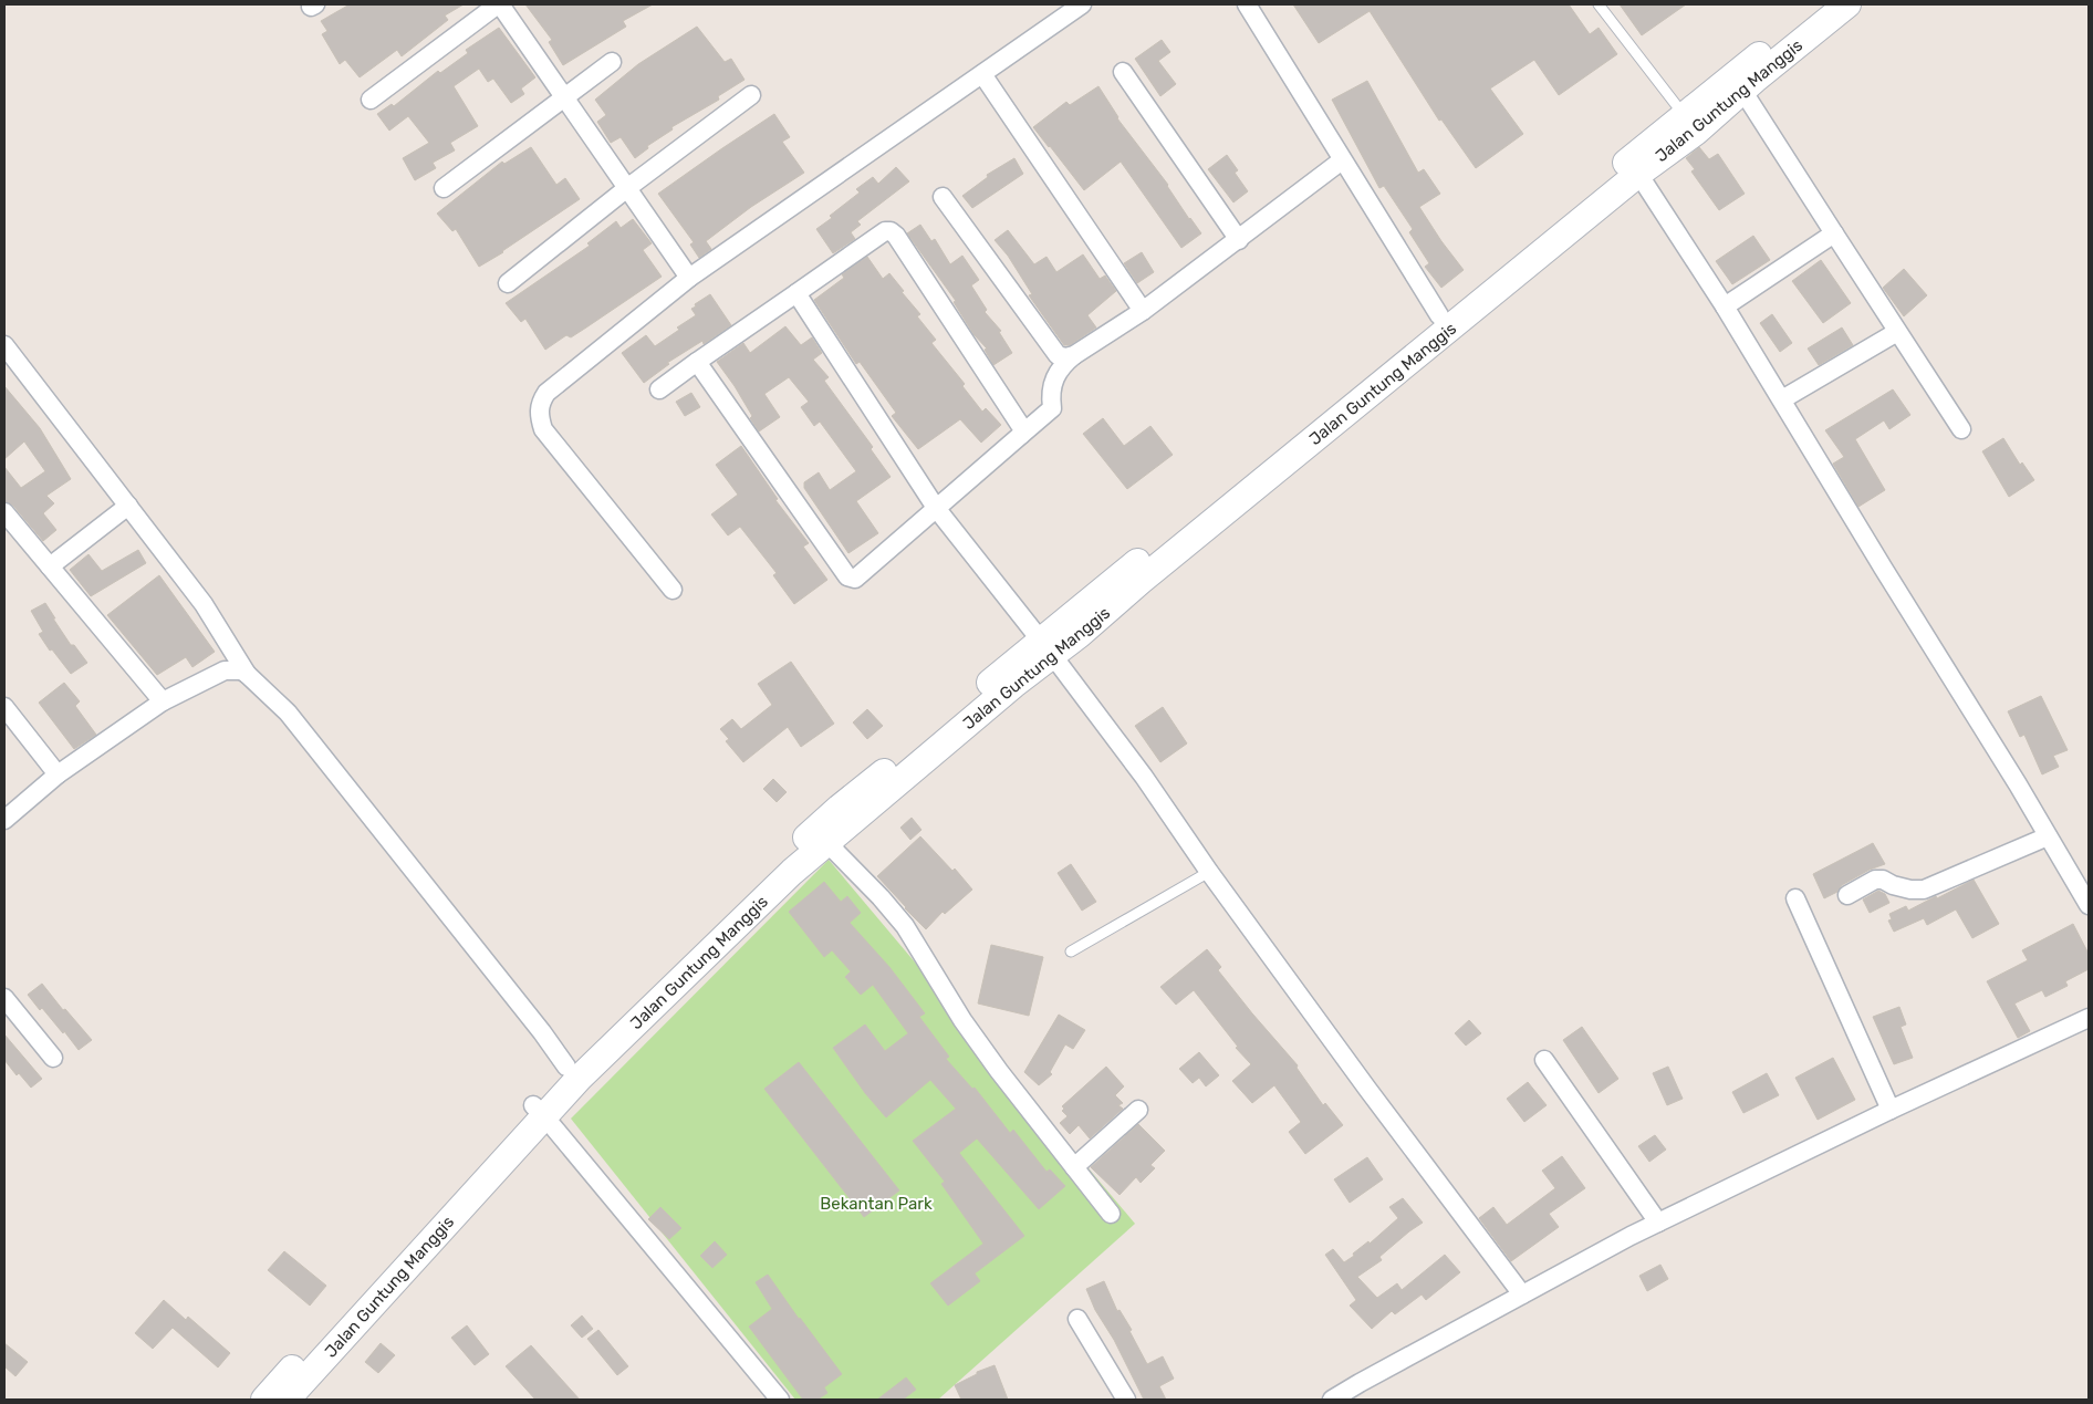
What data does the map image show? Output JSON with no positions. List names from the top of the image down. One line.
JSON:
{"streets":{"street":["Jalan Guntung Manggis"]},"parks":["Bekantan Park"]}
